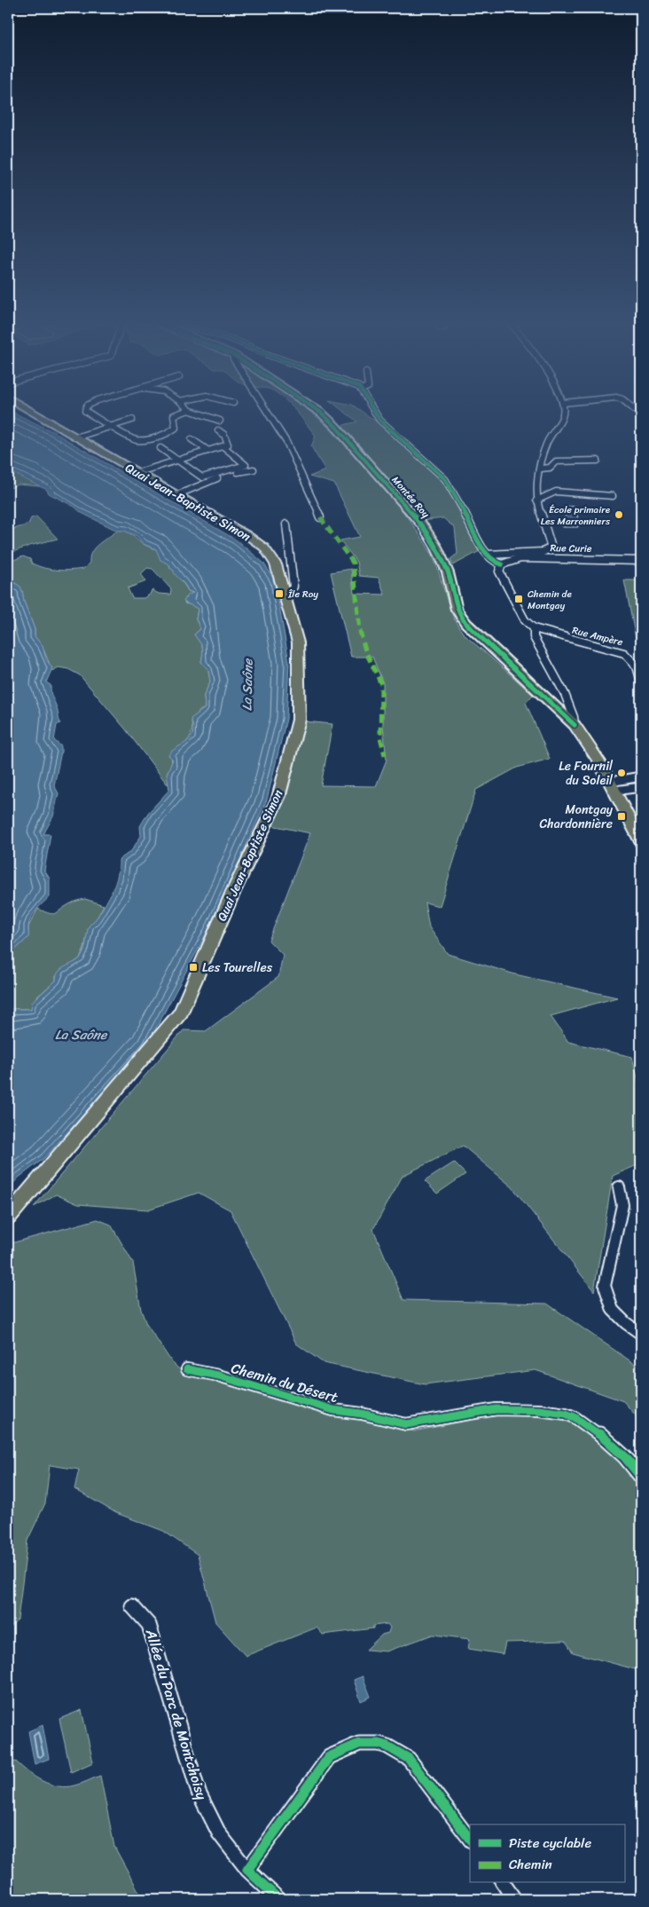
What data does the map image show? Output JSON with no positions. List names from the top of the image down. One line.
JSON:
{"streets":{"main road":["Montée Roy","Quai Jean-Baptiste Simon"],"street":["Rue Curie","Rue Ampère","Chemin du Désert","Allée du Parc de Montchoisy"]},"water":["La Saône"],"places":{"other":["École primaire Les Marronniers","Le Fournil du Soleil"],"transit":["Île Roy","Chemin de Montgay","Montgay Chardonnière","Les Tourelles"]},"legend":["Piste cyclable","Chemin"]}
